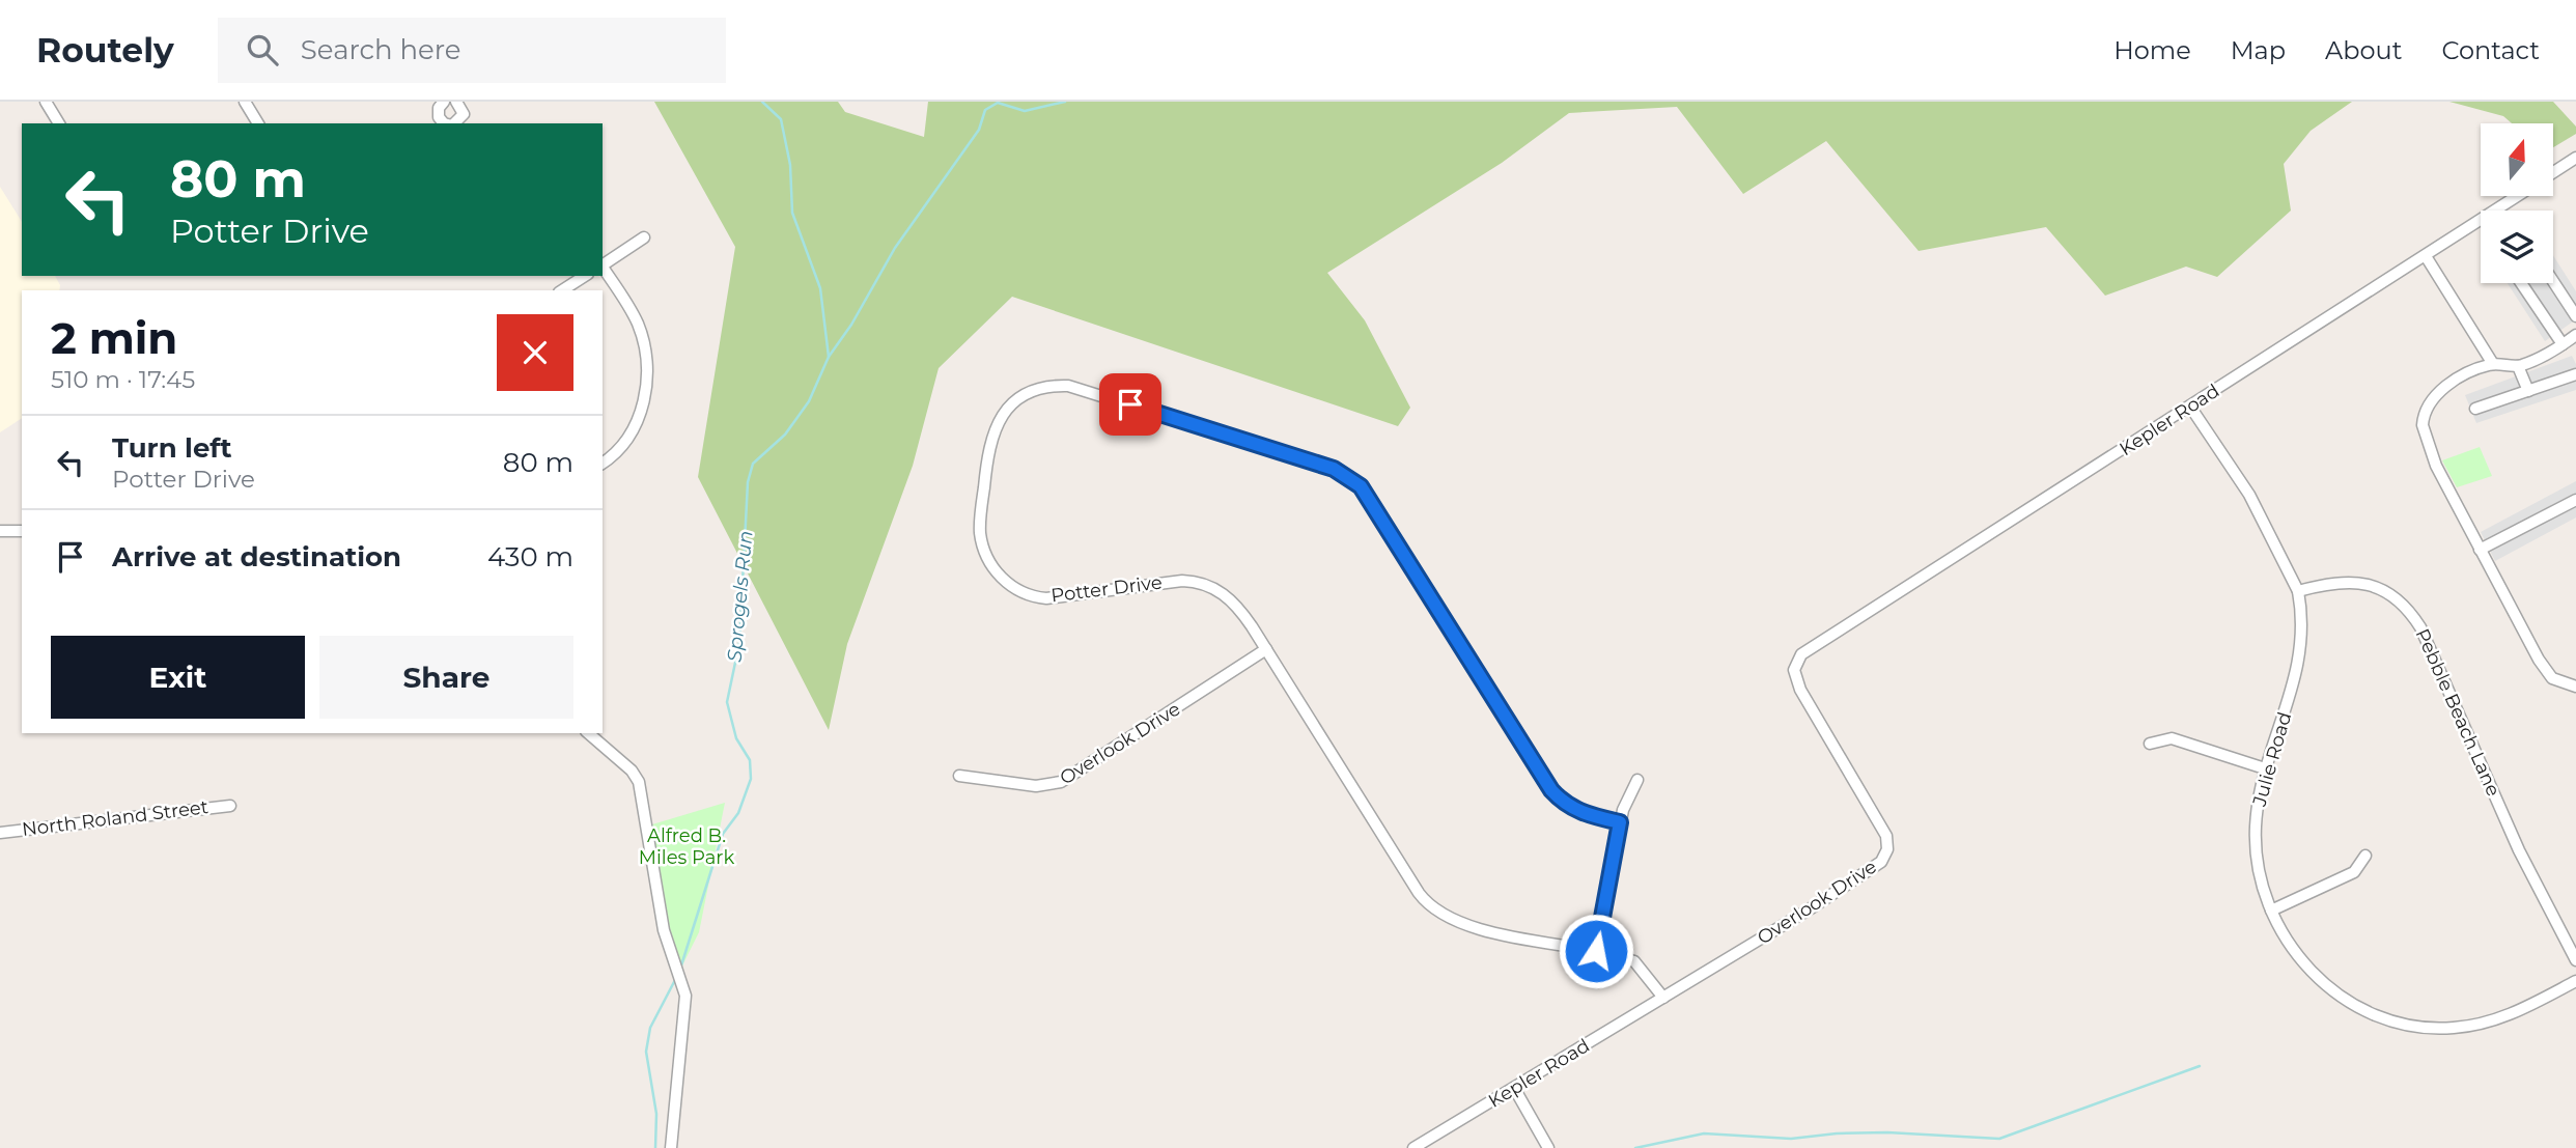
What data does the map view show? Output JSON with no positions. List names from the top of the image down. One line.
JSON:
{"streets":{"street":["Kepler Road","Potter Drive","Pebble Beach Lane","Overlook Drive","Julie Road","North Roland Street"]},"crossings":[["Kepler Road","Potter Drive"],["Kepler Road","Overlook Drive"],["Potter Drive","Overlook Drive"],["Pebble Beach Lane","Julie Road"]],"water":["Sprogels Run"],"parks":["Alfred B. Miles Park"],"north":"top","page":{"header":"Routely","search":"Search here","nav":["Home","Map","About","Contact"],"turn":["80 m","Potter Drive"],"heading":["2 min","510 m · 17:45"],"list":[{"name":"Turn left","note":"Potter Drive","value":"80 m"},{"name":"Arrive at destination","value":"430 m"}],"buttons":["Exit","Share"]}}
